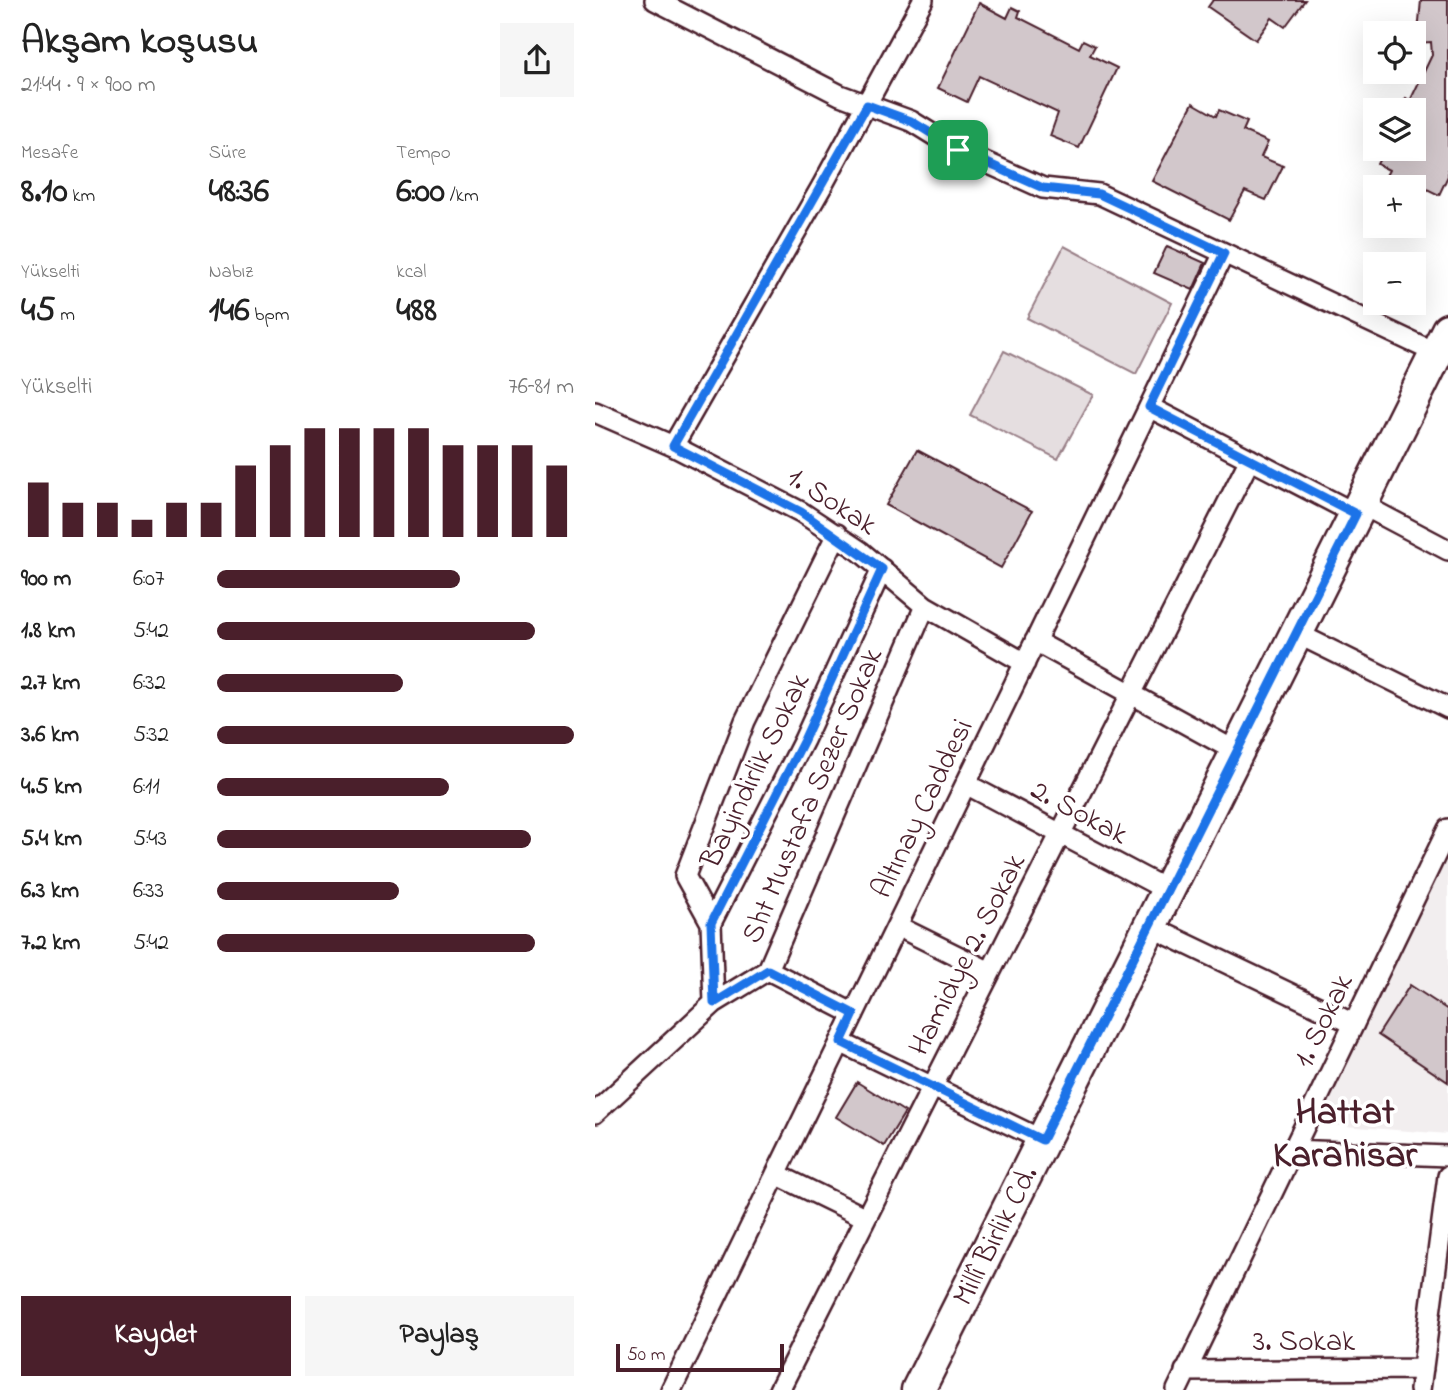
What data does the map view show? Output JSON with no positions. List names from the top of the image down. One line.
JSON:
{"streets":{"main road":["Millî Birlik Cd."],"street":["1. Sokak","Bayindirlik Sokak","Sht Mustafa Sezer Sokak","Altınay Caddesi","2. Sokak","Hamidye 2. Sokak","3. Sokak"]},"crossings":[["1. Sokak","Bayindirlik Sokak"],["1. Sokak","Sht Mustafa Sezer Sokak"],["1. Sokak","Altınay Caddesi"],["1. Sokak","3. Sokak"],["Altınay Caddesi","2. Sokak"],["2. Sokak","Hamidye 2. Sokak"],["2. Sokak","Millî Birlik Cd."]],"districts":["Hattat Karahisar"],"scale_bar":"50 m","page":{"heading":["Akşam koşusu","21:44 · 9 × 900 m"],"map_buttons":["+","−"],"stats":[["Mesafe","8.10 km"],["Süre","48:36"],["Tempo","6:00 /km"],["Yükselti","45 m"],["Nabız","146 bpm"],["kcal","488"]],"chart":["Yükselti","76–81 m"],"list":[{"name":"900 m","note":"6:07"},{"name":"1.8 km","note":"5:42"},{"name":"2.7 km","note":"6:32"},{"name":"3.6 km","note":"5:32"},{"name":"4.5 km","note":"6:11"},{"name":"5.4 km","note":"5:43"},{"name":"6.3 km","note":"6:33"},{"name":"7.2 km","note":"5:42"}],"buttons":["Kaydet","Paylaş"],"scale":"50 m"}}
